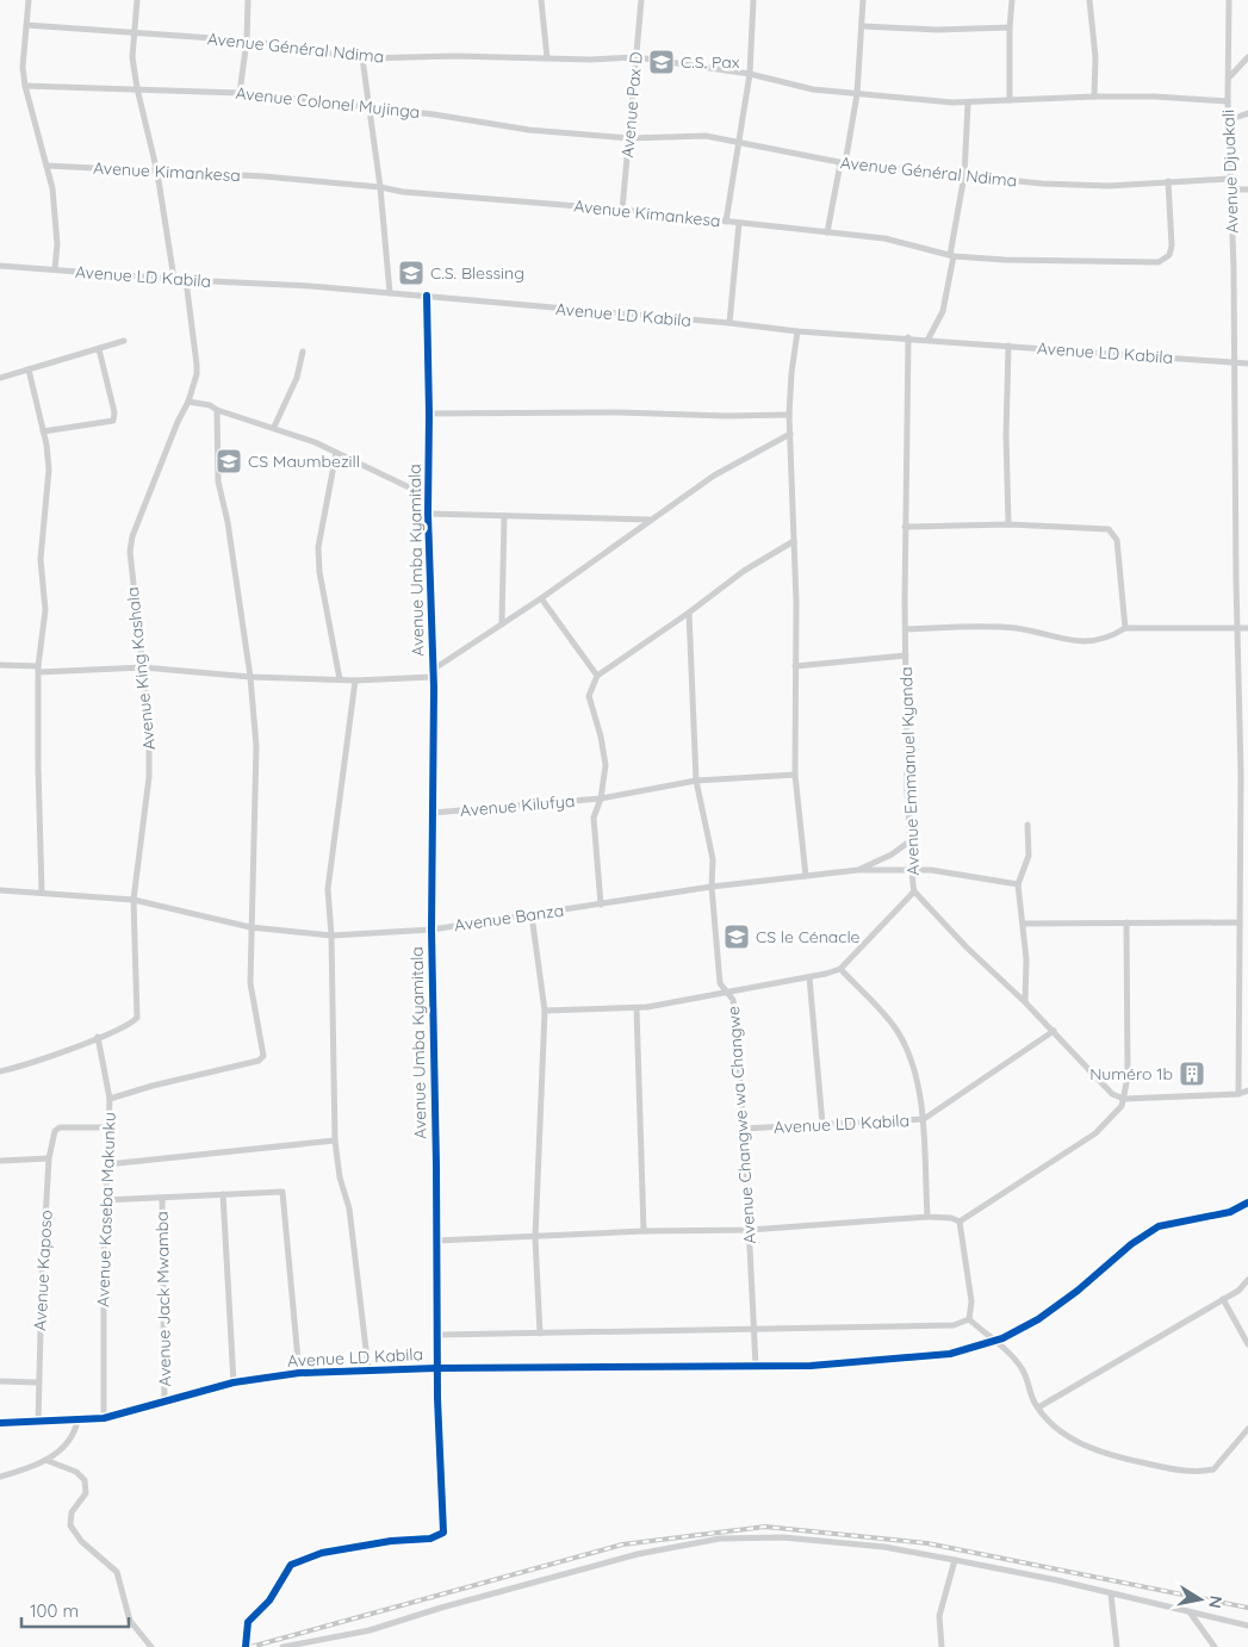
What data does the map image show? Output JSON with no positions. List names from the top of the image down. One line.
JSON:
{"streets":{"street":["Avenue Général Ndima","Avenue Colonel Mujinga","Avenue Pax D","Avenue Kimankesa","Avenue Djuakali","Avenue LD Kabila","Avenue Umba Kyamitala","Avenue King Kashala","Avenue Emmanuel Kyanda","Avenue Kilufya","Avenue Banza","Avenue Changwe wa Changwe","Avenue Kaseba Makunku","Avenue Kaposo","Avenue Jack Mwamba"]},"crossings":[["Avenue Général Ndima","Avenue Colonel Mujinga"],["Avenue Général Ndima","Avenue Pax D"],["Avenue Général Ndima","Avenue Kimankesa"],["Avenue Général Ndima","Avenue Djuakali"],["Avenue Colonel Mujinga","Avenue Pax D"],["Avenue Pax D","Avenue Kimankesa"],["Avenue Djuakali","Avenue LD Kabila"],["Avenue LD Kabila","Avenue Umba Kyamitala"],["Avenue LD Kabila","Avenue King Kashala"],["Avenue LD Kabila","Avenue Emmanuel Kyanda"],["Avenue LD Kabila","Avenue Changwe wa Changwe"],["Avenue LD Kabila","Avenue Kaseba Makunku"],["Avenue LD Kabila","Avenue Kaposo"],["Avenue LD Kabila","Avenue Jack Mwamba"],["Avenue Umba Kyamitala","Avenue Kilufya"],["Avenue Umba Kyamitala","Avenue Banza"],["Avenue King Kashala","Avenue Banza"],["Avenue King Kashala","Avenue Kaseba Makunku"],["Avenue Emmanuel Kyanda","Avenue Banza"],["Avenue Kilufya","Avenue Changwe wa Changwe"],["Avenue Banza","Avenue Changwe wa Changwe"],["Avenue Kaseba Makunku","Avenue Kaposo"]],"places":{"school or university":["C.S. Pax","C.S. Blessing","CS Maumbezill","CS le Cénacle"],"building":["Numéro 1b"]},"scale_bar":"100 m","north":"right"}
